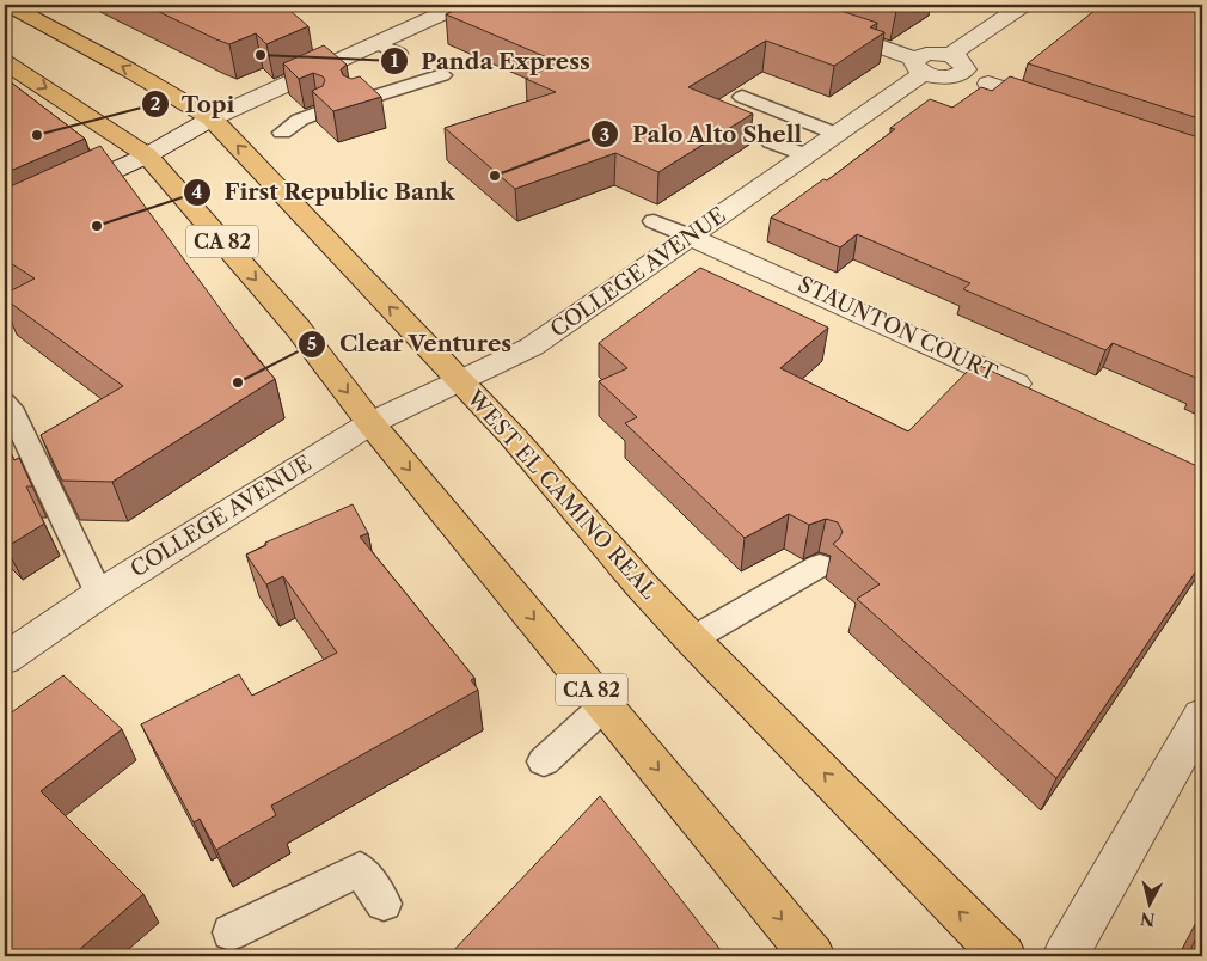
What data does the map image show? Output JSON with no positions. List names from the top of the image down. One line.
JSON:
{"streets":{"main road":["CA 82","WEST EL CAMINO REAL"],"street":["COLLEGE AVENUE","STAUNTON COURT"]},"crossings":[["CA 82","COLLEGE AVENUE"],["COLLEGE AVENUE","STAUNTON COURT"],["COLLEGE AVENUE","WEST EL CAMINO REAL"]],"places":["Panda Express","Topi","Palo Alto Shell","First Republic Bank","Clear Ventures"],"north":"bottom"}
